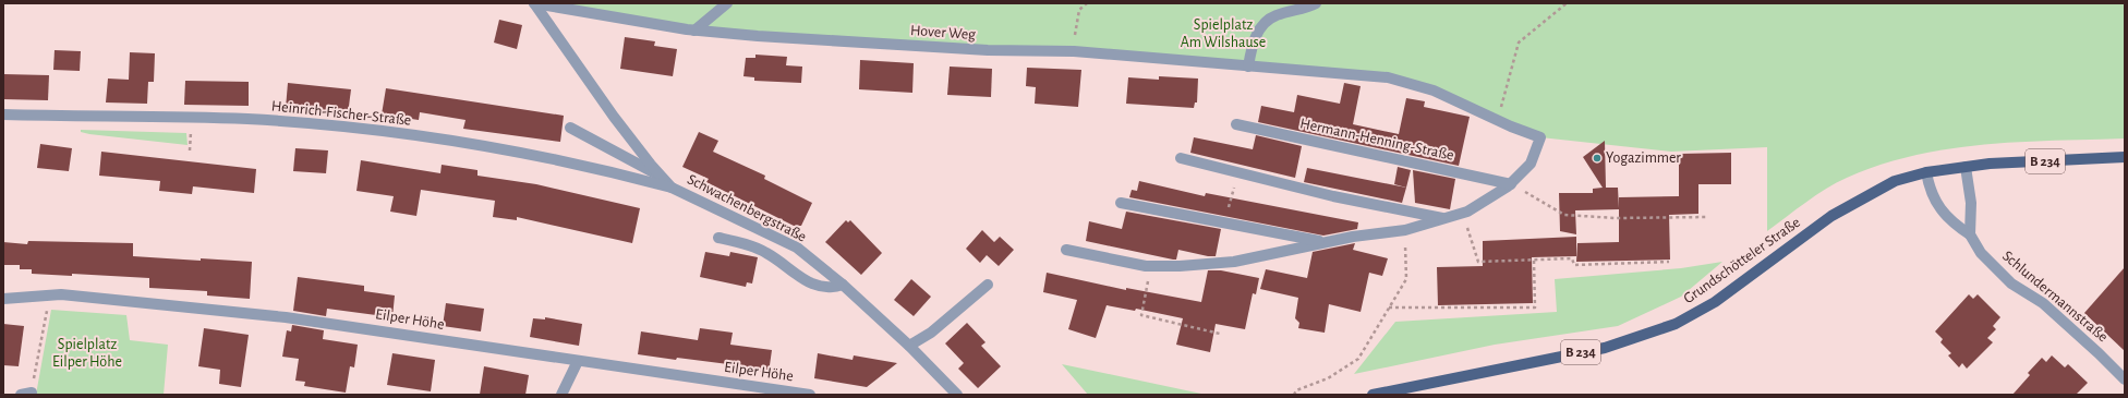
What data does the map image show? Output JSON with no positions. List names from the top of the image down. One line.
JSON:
{"streets":{"main road":["B 234","Grundschötteler Straße"],"street":["Hover Weg","Heinrich-Fischer-Straße","Hermann-Henning-Straße","Schwachenbergstraße","Schlundermannstraße","Eilper Höhe"]},"crossings":[["Hover Weg","Schwachenbergstraße"],["Heinrich-Fischer-Straße","Schwachenbergstraße"],["Grundschötteler Straße","Schlundermannstraße"]],"parks":["Spielplatz Am Wilshause","Spielplatz Eilper Höhe"],"places":["Yogazimmer"]}
